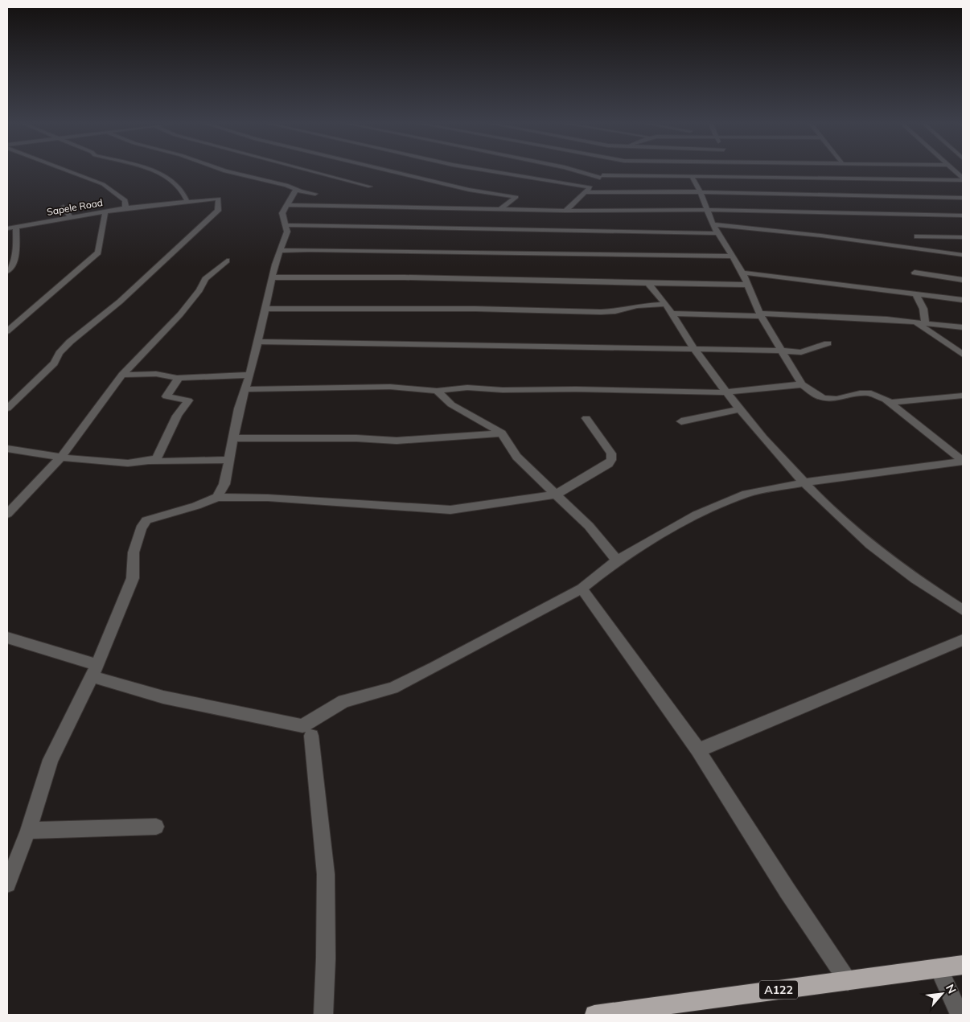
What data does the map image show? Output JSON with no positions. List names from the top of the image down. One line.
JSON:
{"streets":{"highway":["A122"],"street":["Sapele Road"]},"north":"top right"}
